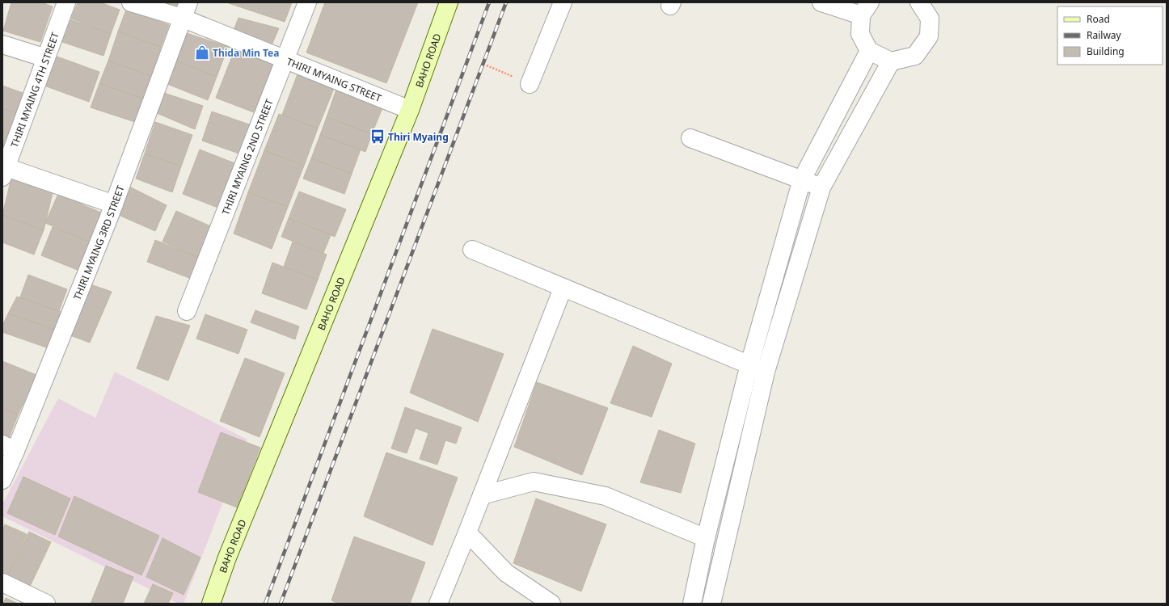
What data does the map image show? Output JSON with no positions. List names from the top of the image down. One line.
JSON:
{"streets":{"main road":["BAHO ROAD"],"street":["THIRI MYAING STREET","THIRI MYAING 4TH STREET","THIRI MYAING 2ND STREET","THIRI MYAING 3RD STREET"]},"crossings":[["BAHO ROAD","THIRI MYAING STREET"],["THIRI MYAING STREET","THIRI MYAING 2ND STREET"],["THIRI MYAING STREET","THIRI MYAING 3RD STREET"]],"places":{"shop":["Thida Min Tea"],"bus stop":["Thiri Myaing"]},"legend":["Road","Railway","Building"]}
